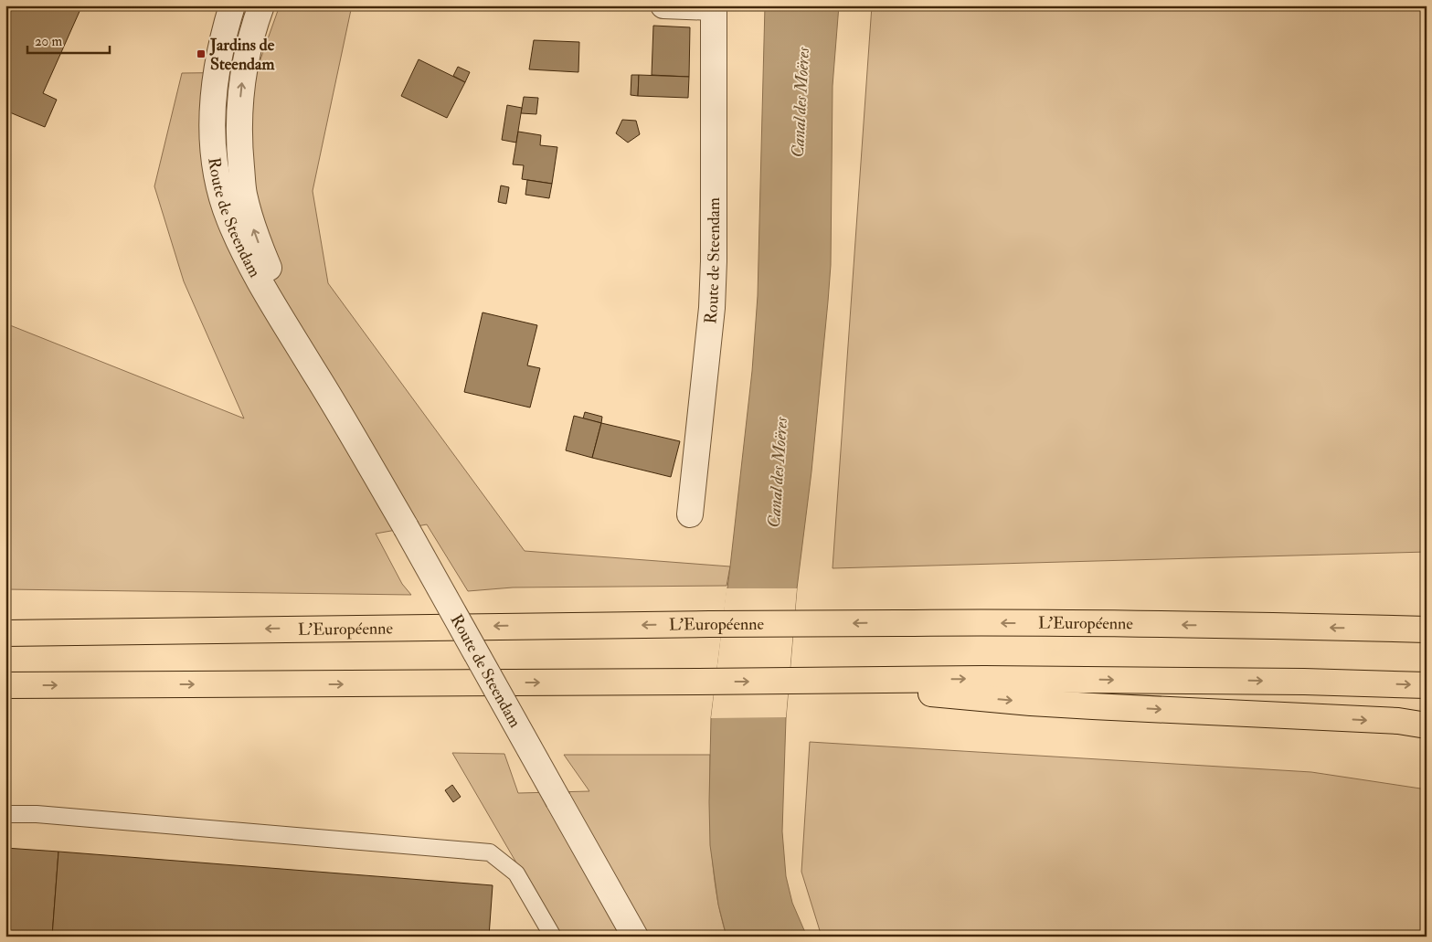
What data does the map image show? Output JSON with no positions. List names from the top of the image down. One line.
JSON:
{"streets":{"highway":["L'Européenne"],"street":["Route de Steendam"]},"water":["Canal des Moëres"],"places":{"transit":["Jardins de Steendam"]},"scale_bar":"20 m"}
